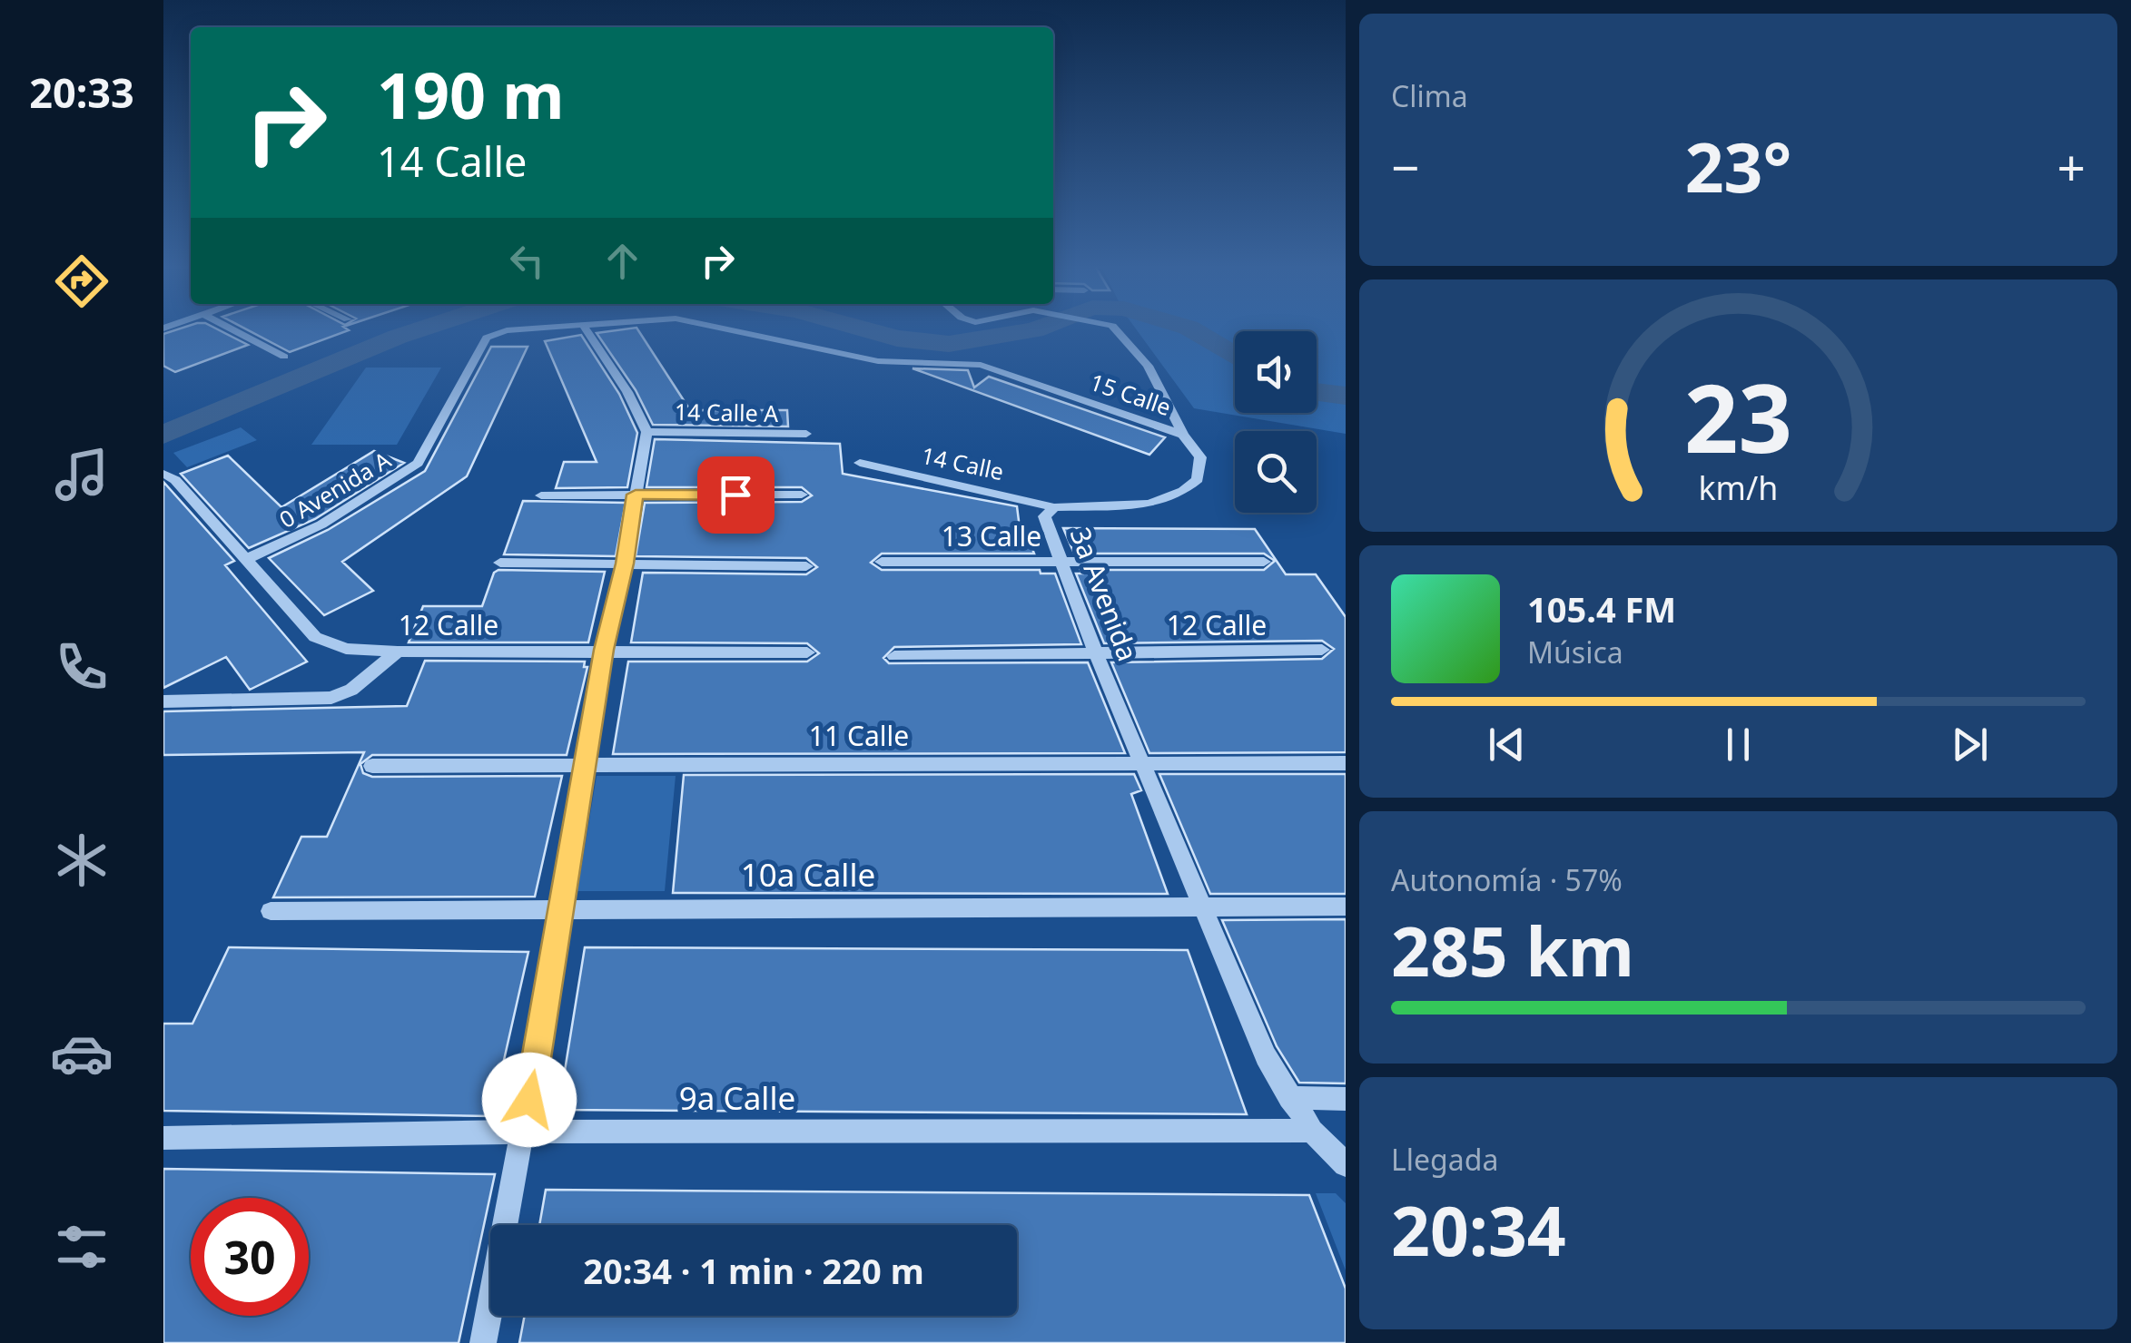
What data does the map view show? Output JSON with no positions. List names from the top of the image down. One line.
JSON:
{"streets":{"street":["15 Calle","14 Calle A","14 Calle","0 Avenida A","13 Calle","3a Avenida","12 Calle","11 Calle","10a Calle","9a Calle"]},"crossings":[["15 Calle","3a Avenida"],["14 Calle","3a Avenida"],["0 Avenida A","12 Calle"],["13 Calle","3a Avenida"],["3a Avenida","12 Calle"],["3a Avenida","11 Calle"],["3a Avenida","10a Calle"],["3a Avenida","9a Calle"]],"page":{"tabs":"20:33","tile":["Clima",["Autonomía · 57%","285 km"],["Llegada","20:34"]],"turn":["190 m","14 Calle"],"heat":["−","23°","+"],"song":["105.4 FM","Música"],"limit":"30","trip":"20:34 · 1 min · 220 m","gauge":["23","km/h"]}}
